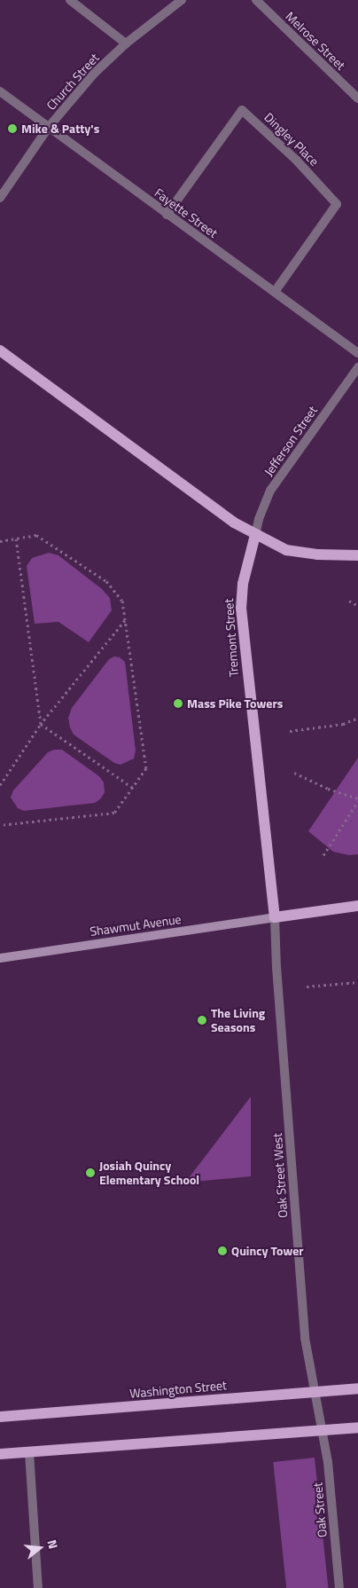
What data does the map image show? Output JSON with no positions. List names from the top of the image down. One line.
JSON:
{"streets":{"main road":["Tremont Street","Shawmut Avenue","Washington Street"],"street":["Melrose Street","Church Street","Dingley Place","Fayette Street","Jefferson Street","Oak Street West","Oak Street"]},"crossings":[["Church Street","Fayette Street"],["Dingley Place","Fayette Street"],["Jefferson Street","Tremont Street"],["Tremont Street","Shawmut Avenue"],["Tremont Street","Oak Street West"],["Shawmut Avenue","Oak Street West"],["Oak Street West","Washington Street"],["Oak Street West","Oak Street"]],"places":["Mike & Patty's","Mass Pike Towers","The Living Seasons","Josiah Quincy Elementary School","Quincy Tower"],"north":"right"}
